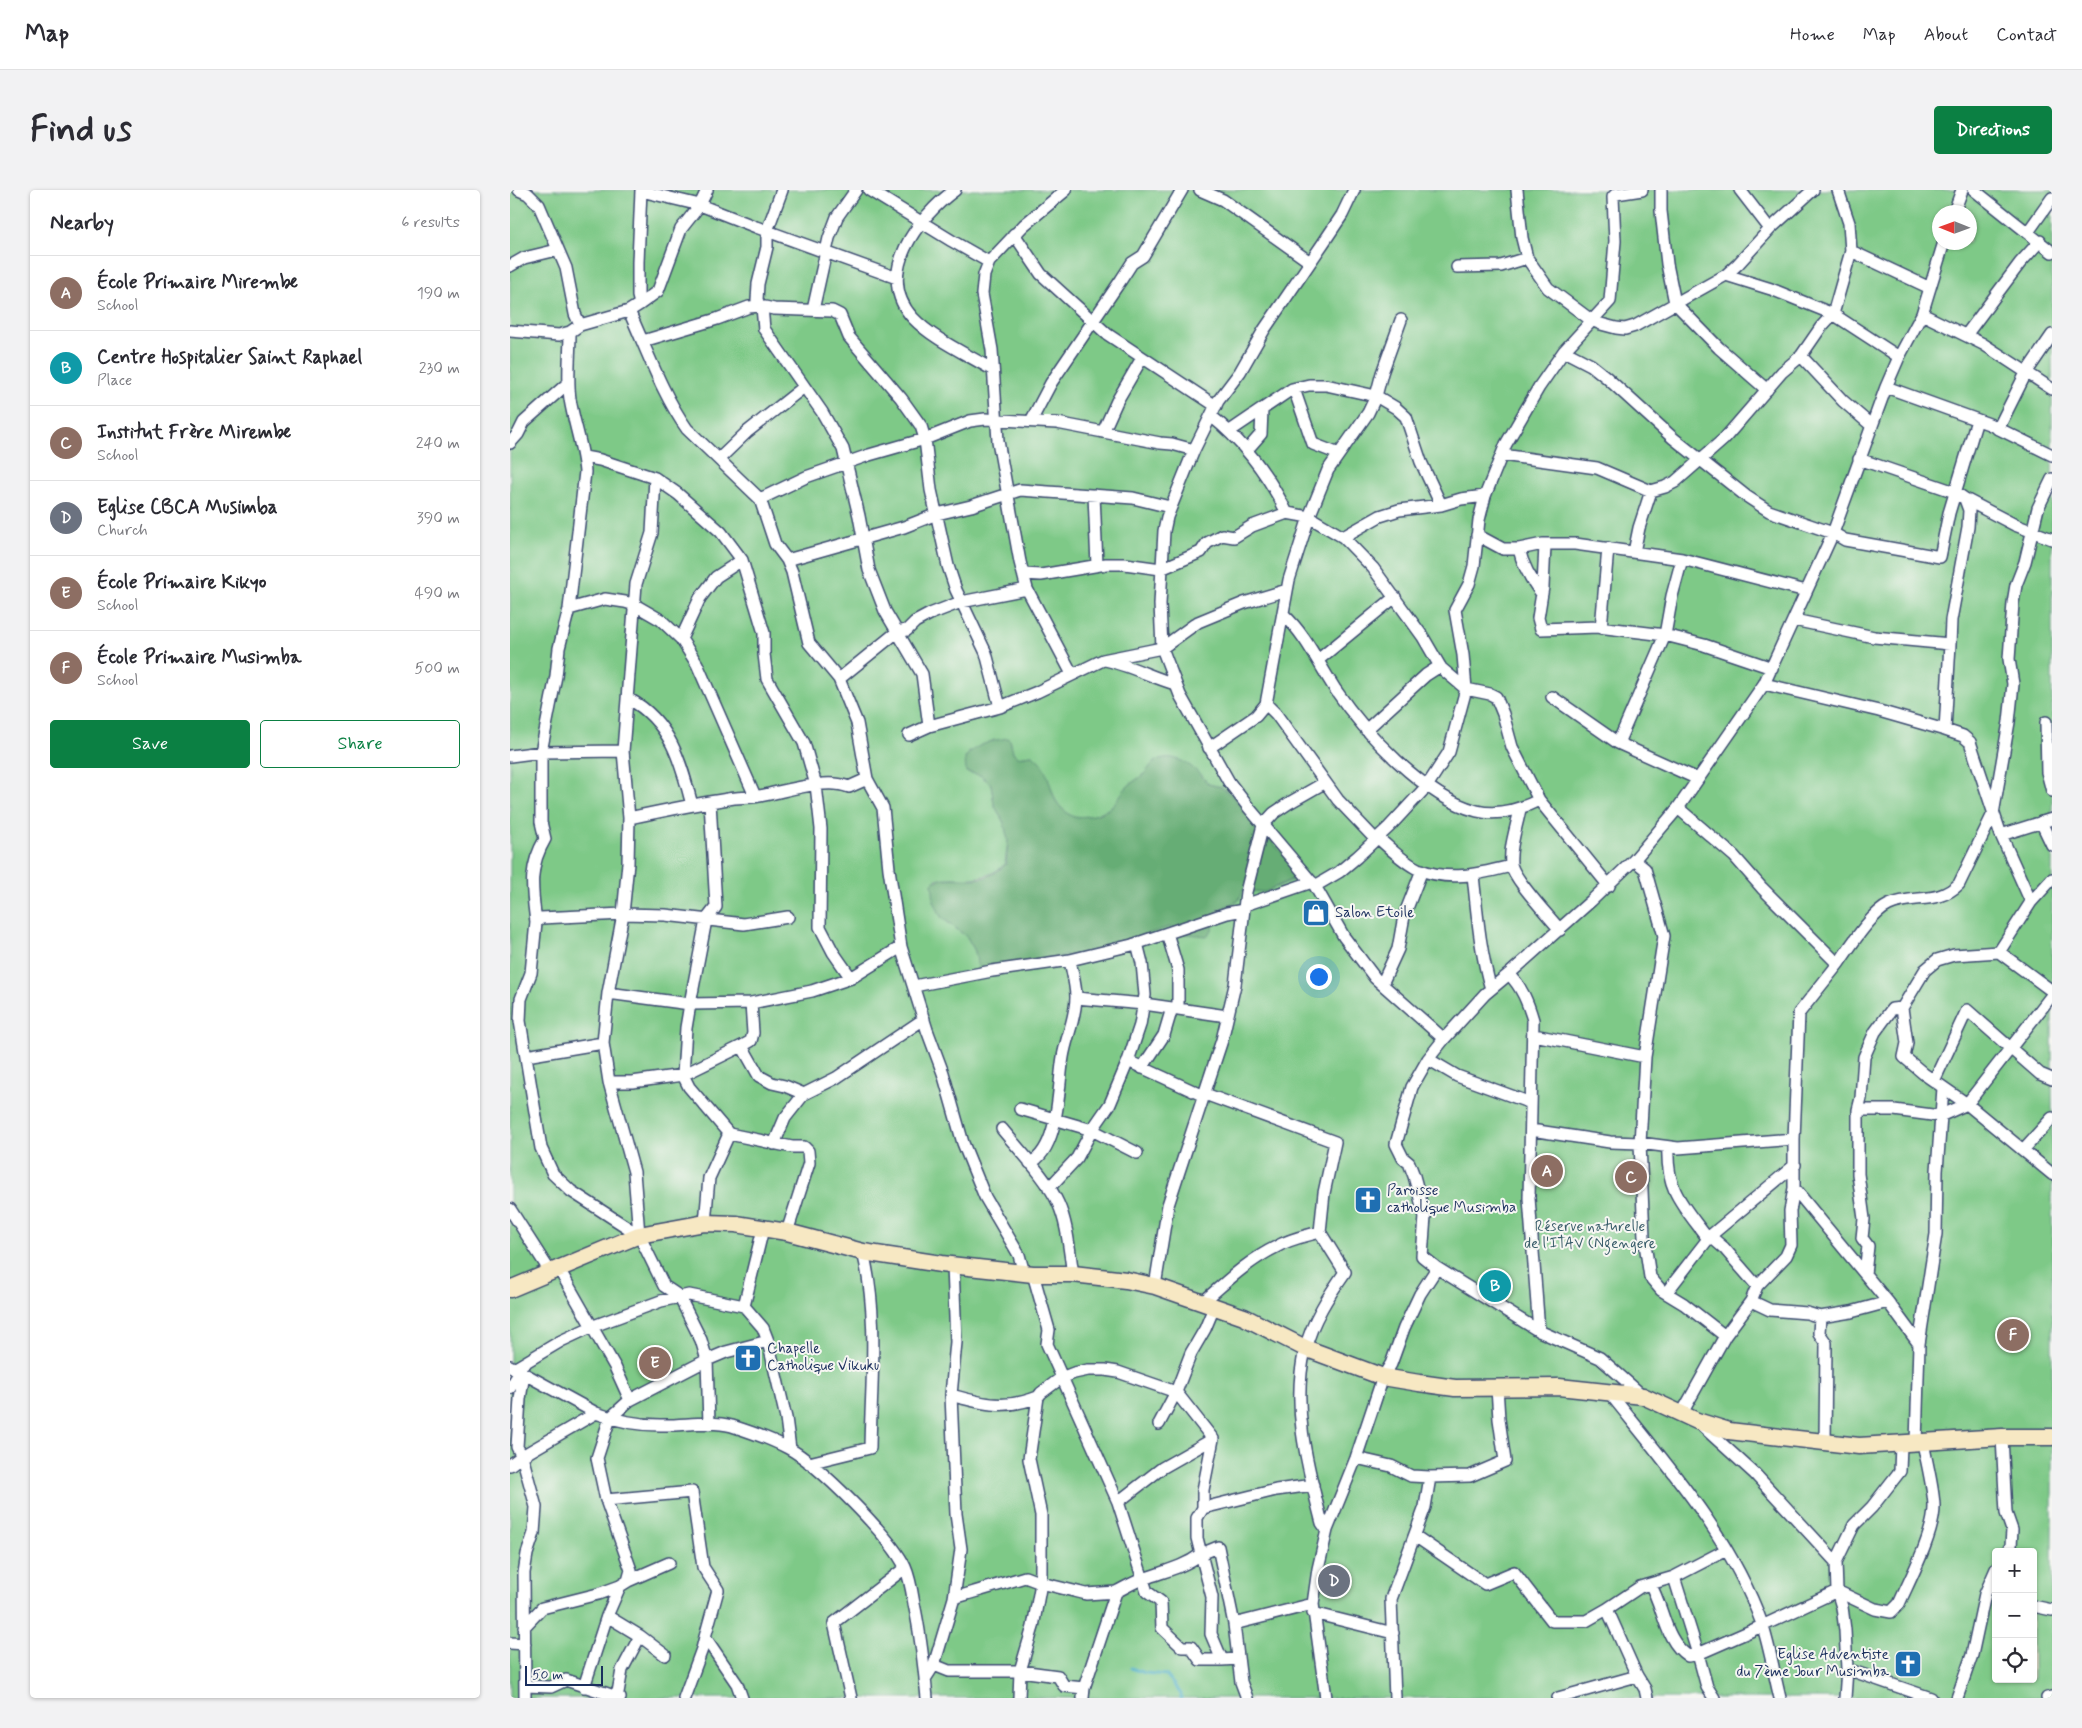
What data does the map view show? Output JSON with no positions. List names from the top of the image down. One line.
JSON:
{"parks":["Réserve naturelle de l'ITAV (Ngengere"],"places":{"shop":["Salon Etoile"],"church":["Paroisse catholique Musimba","Chapelle Catholique Vikuku","Eglise Adventiste du 7ème Jour Musimba"]},"scale_bar":"50 m","north":"left","page":{"header":"Map","nav":["Home","Map","About","Contact"],"buttons":["Directions",["Save","Share"]],"title":"Find us","heading":["Nearby","6 results"],"list":[{"mark":"A","name":"École Primaire Mirembe","note":"School","value":"190 m"},{"mark":"B","name":"Centre Hospitalier Saint Raphael","note":"Place","value":"230 m"},{"mark":"C","name":"Institut Frère Mirembe","note":"School","value":"240 m"},{"mark":"D","name":"Eglise CBCA Musimba","note":"Church","value":"390 m"},{"mark":"E","name":"École Primaire Kikyo","note":"School","value":"490 m"},{"mark":"F","name":"École Primaire Musimba","note":"School","value":"500 m"}],"pins":["A","C","B","F","E","D"],"map_buttons":["+","−"],"scale":"50 m"}}
